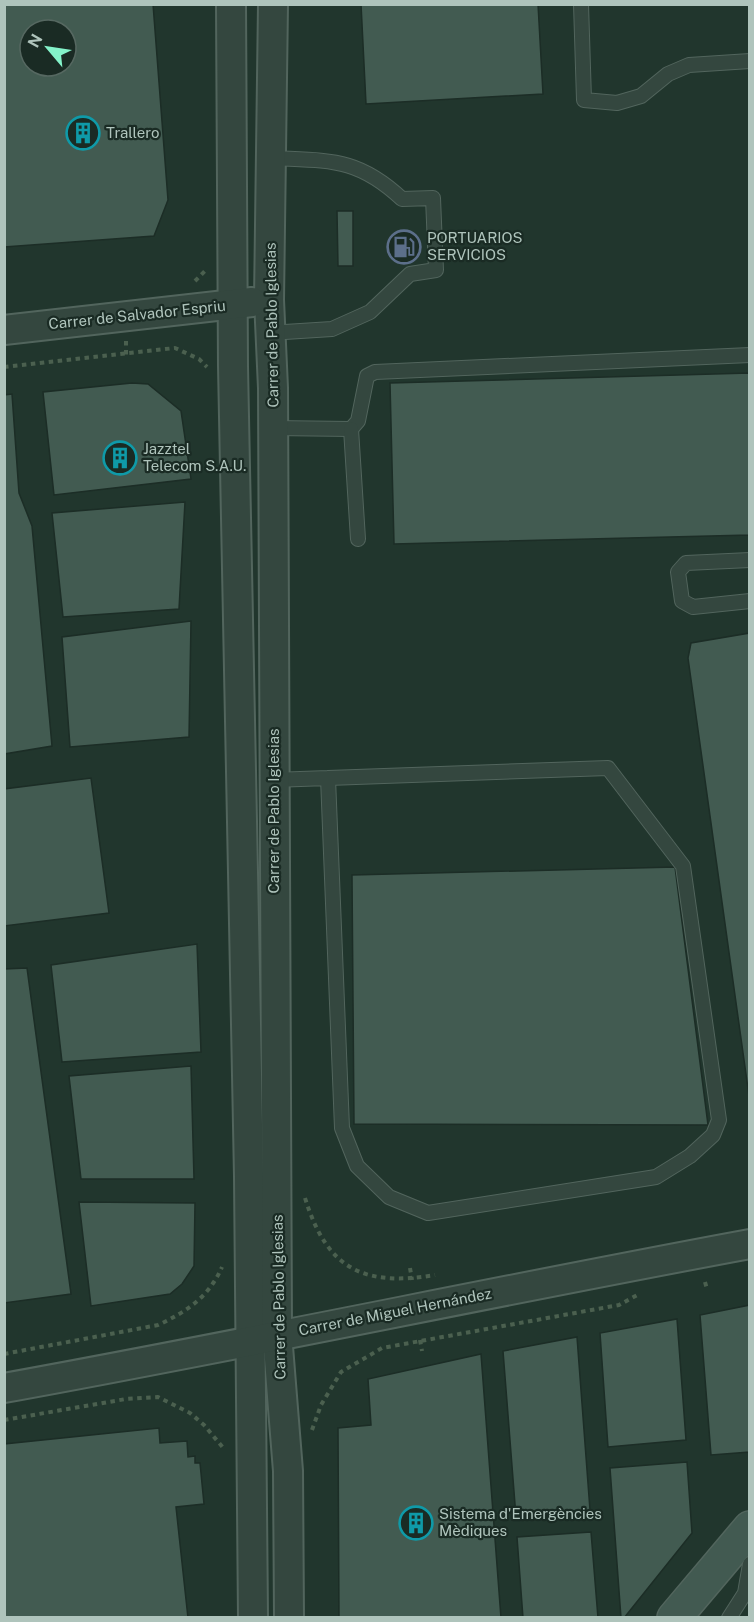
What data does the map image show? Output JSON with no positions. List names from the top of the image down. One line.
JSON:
{"streets":{"street":["Carrer de Salvador Espriu","Carrer de Pablo Iglesias","Carrer de Miguel Hernández"]},"crossings":[["Carrer de Salvador Espriu","Carrer de Pablo Iglesias"],["Carrer de Pablo Iglesias","Carrer de Miguel Hernández"]],"places":{"building":["Trallero","Jazztel Telecom S.A.U.","Sistema d'Emergències Mèdiques"],"fuel station":["PORTUARIOS SERVICIOS"]},"north":"top left"}
